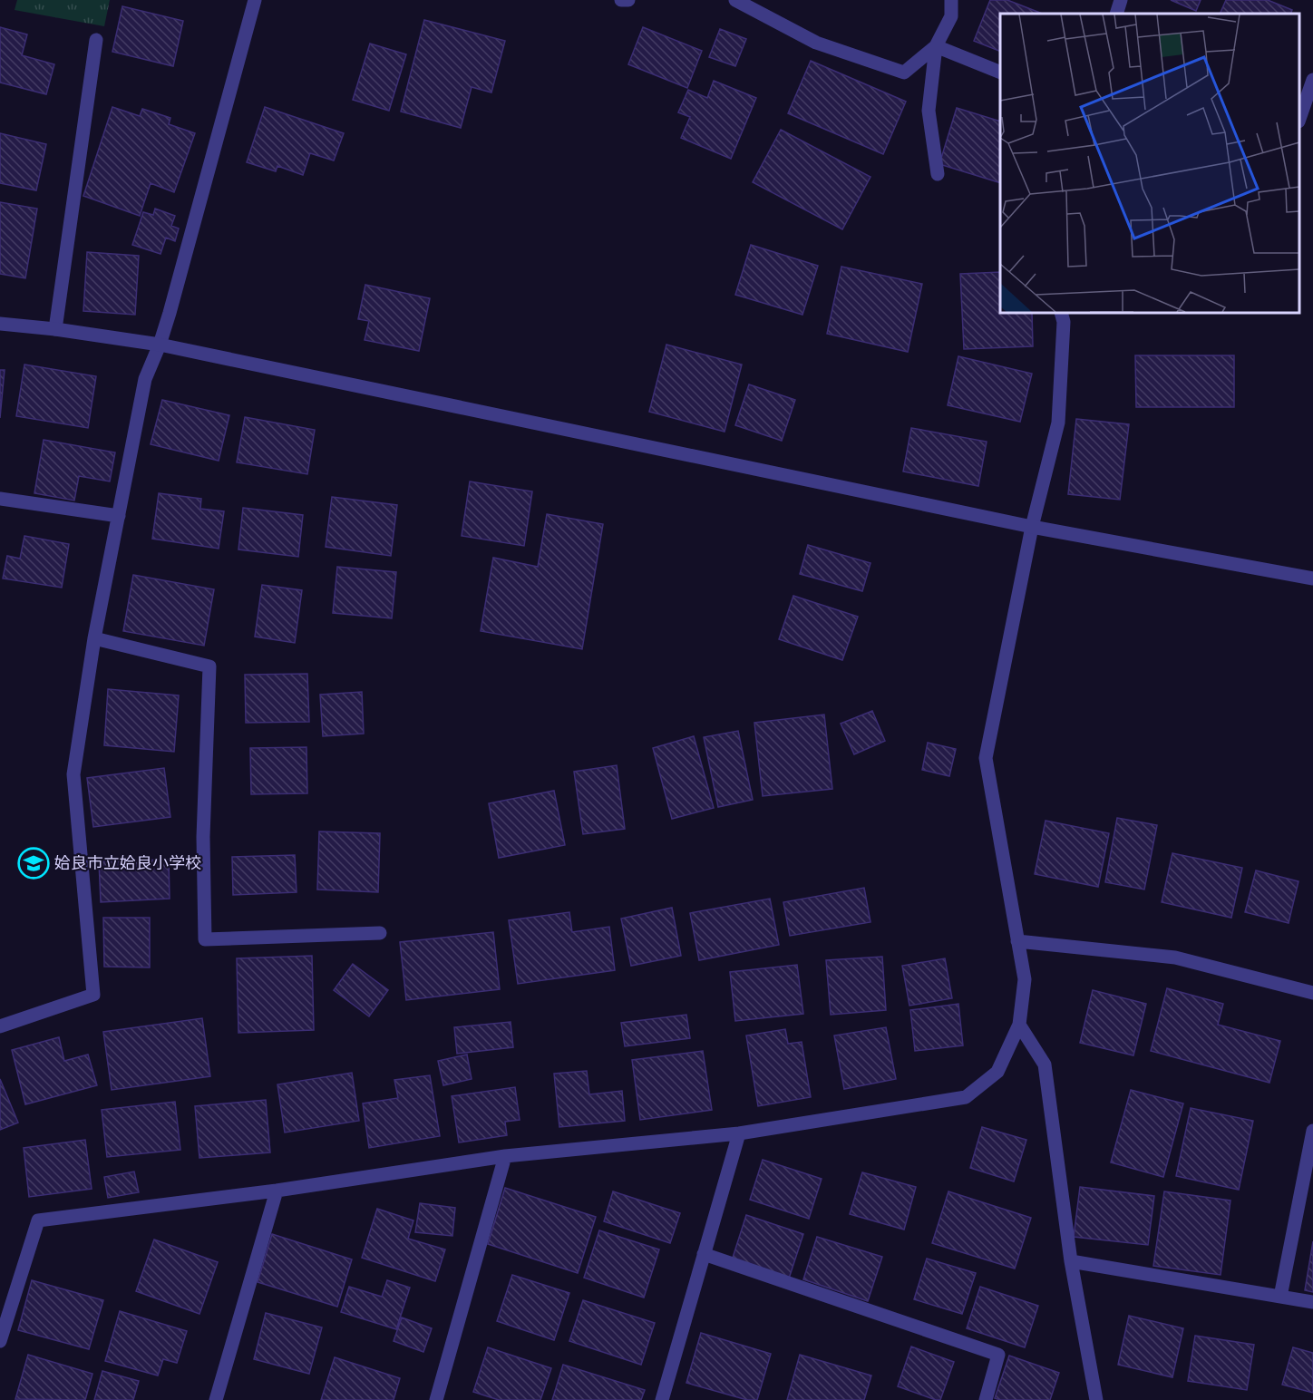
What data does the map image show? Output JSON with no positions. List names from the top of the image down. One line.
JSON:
{"places":{"school or university":["姶良市立姶良小学校"]}}
